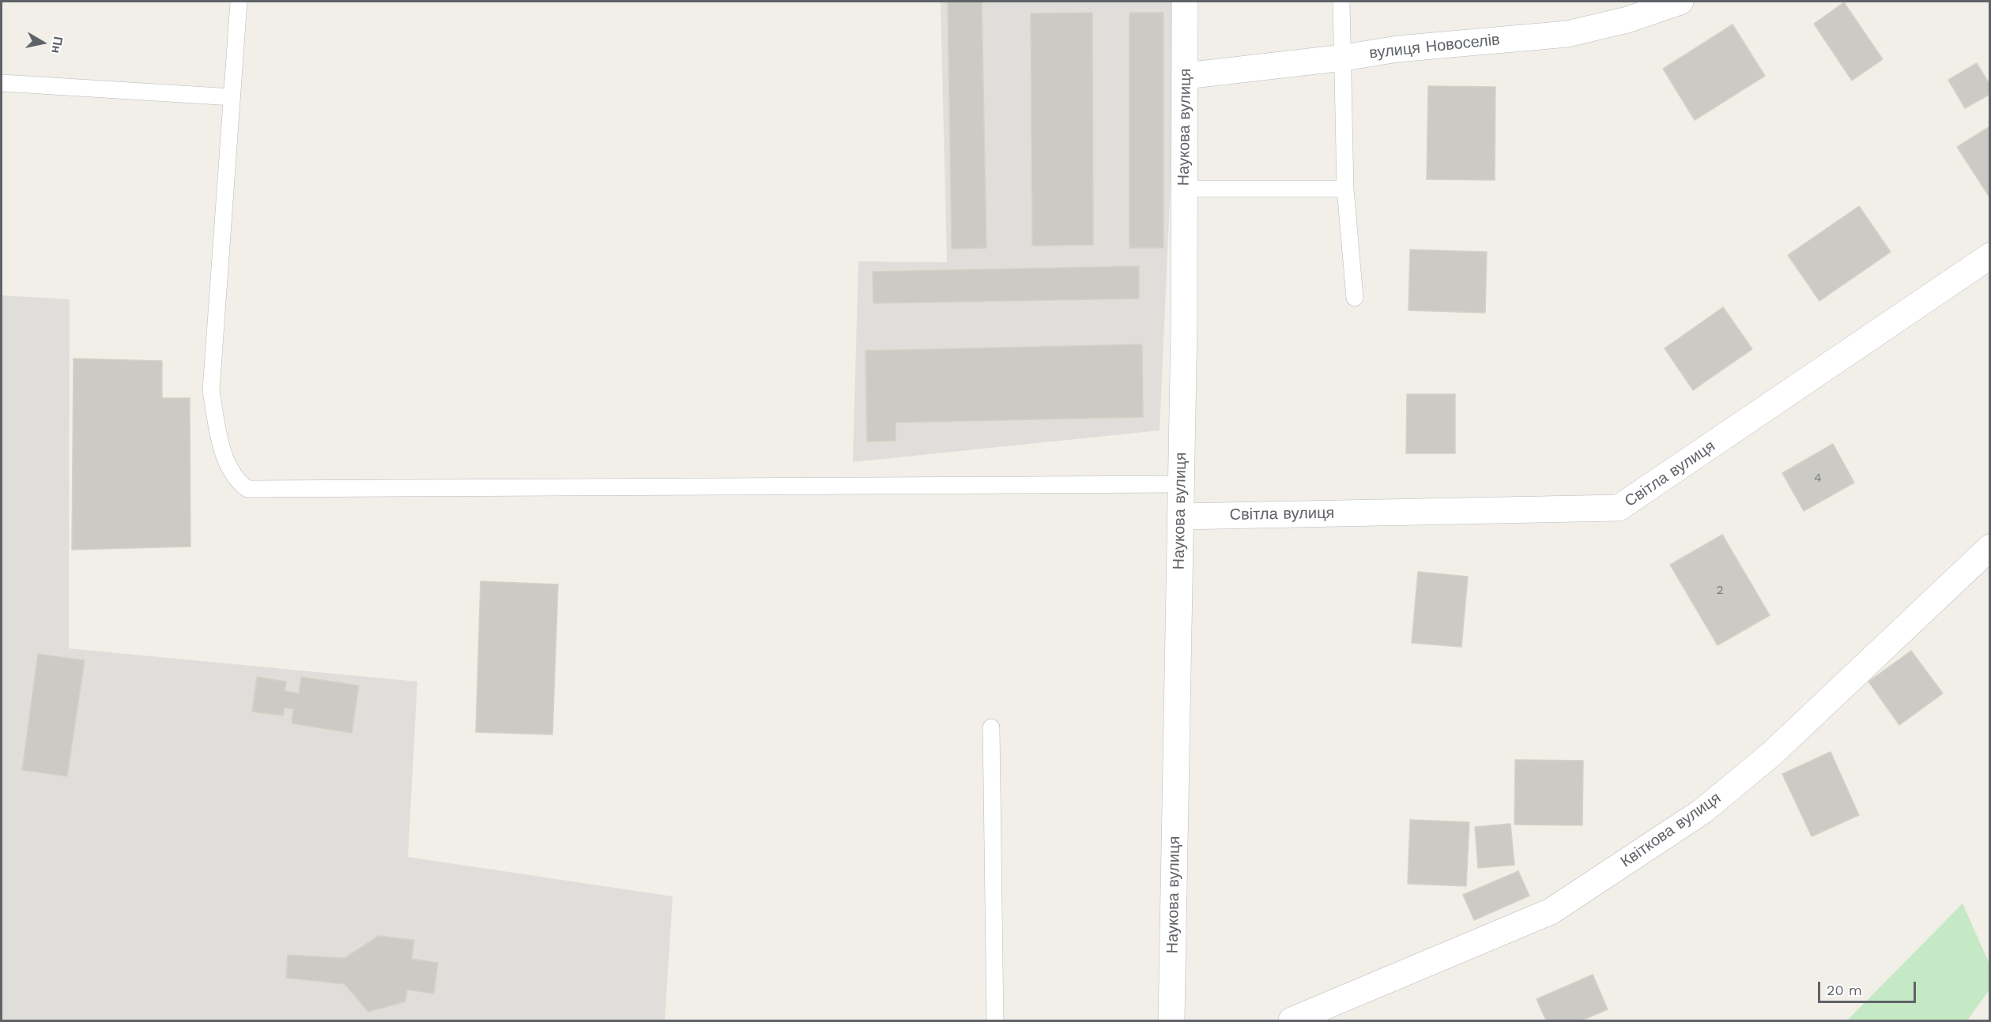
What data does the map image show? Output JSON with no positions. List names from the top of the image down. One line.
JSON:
{"streets":{"street":["вулиця Новоселів","Наукова вулиця","Світла вулиця","Квіткова вулиця"]},"crossings":[["вулиця Новоселів","Наукова вулиця"],["Наукова вулиця","Світла вулиця"]],"house_numbers":["4","2"],"scale_bar":"20 m","north":"right"}
